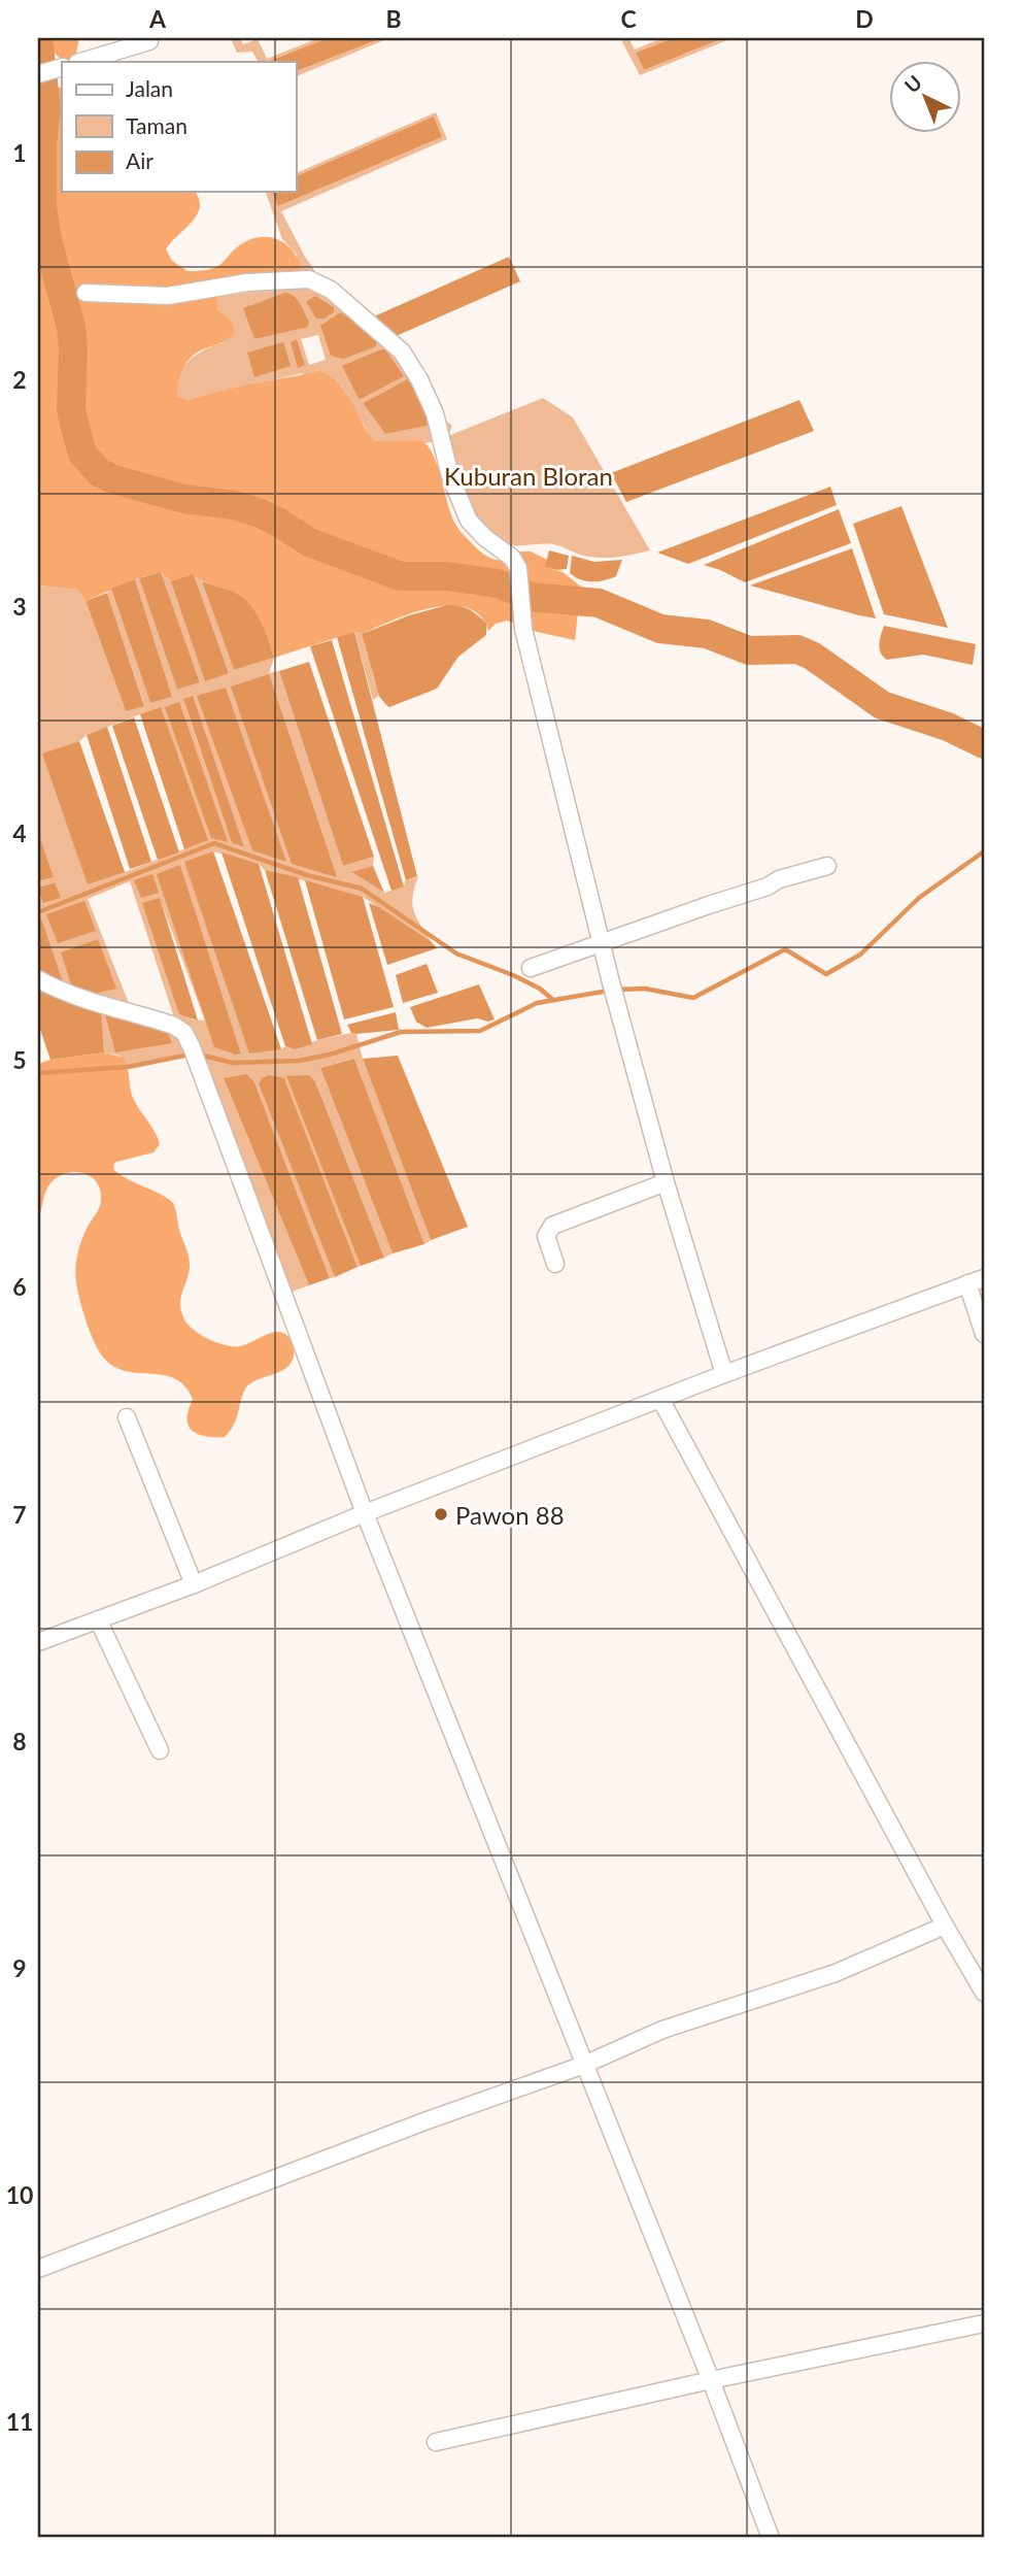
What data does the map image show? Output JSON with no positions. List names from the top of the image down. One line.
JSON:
{"parks":["Kuburan Bloran"],"places":["Pawon 88"],"legend":["Jalan","Taman","Air"],"north":"top left","grid":{"columns":["A","B","C","D"],"rows":["1","2","3","4","5","6","7","8","9","10","11"]}}
